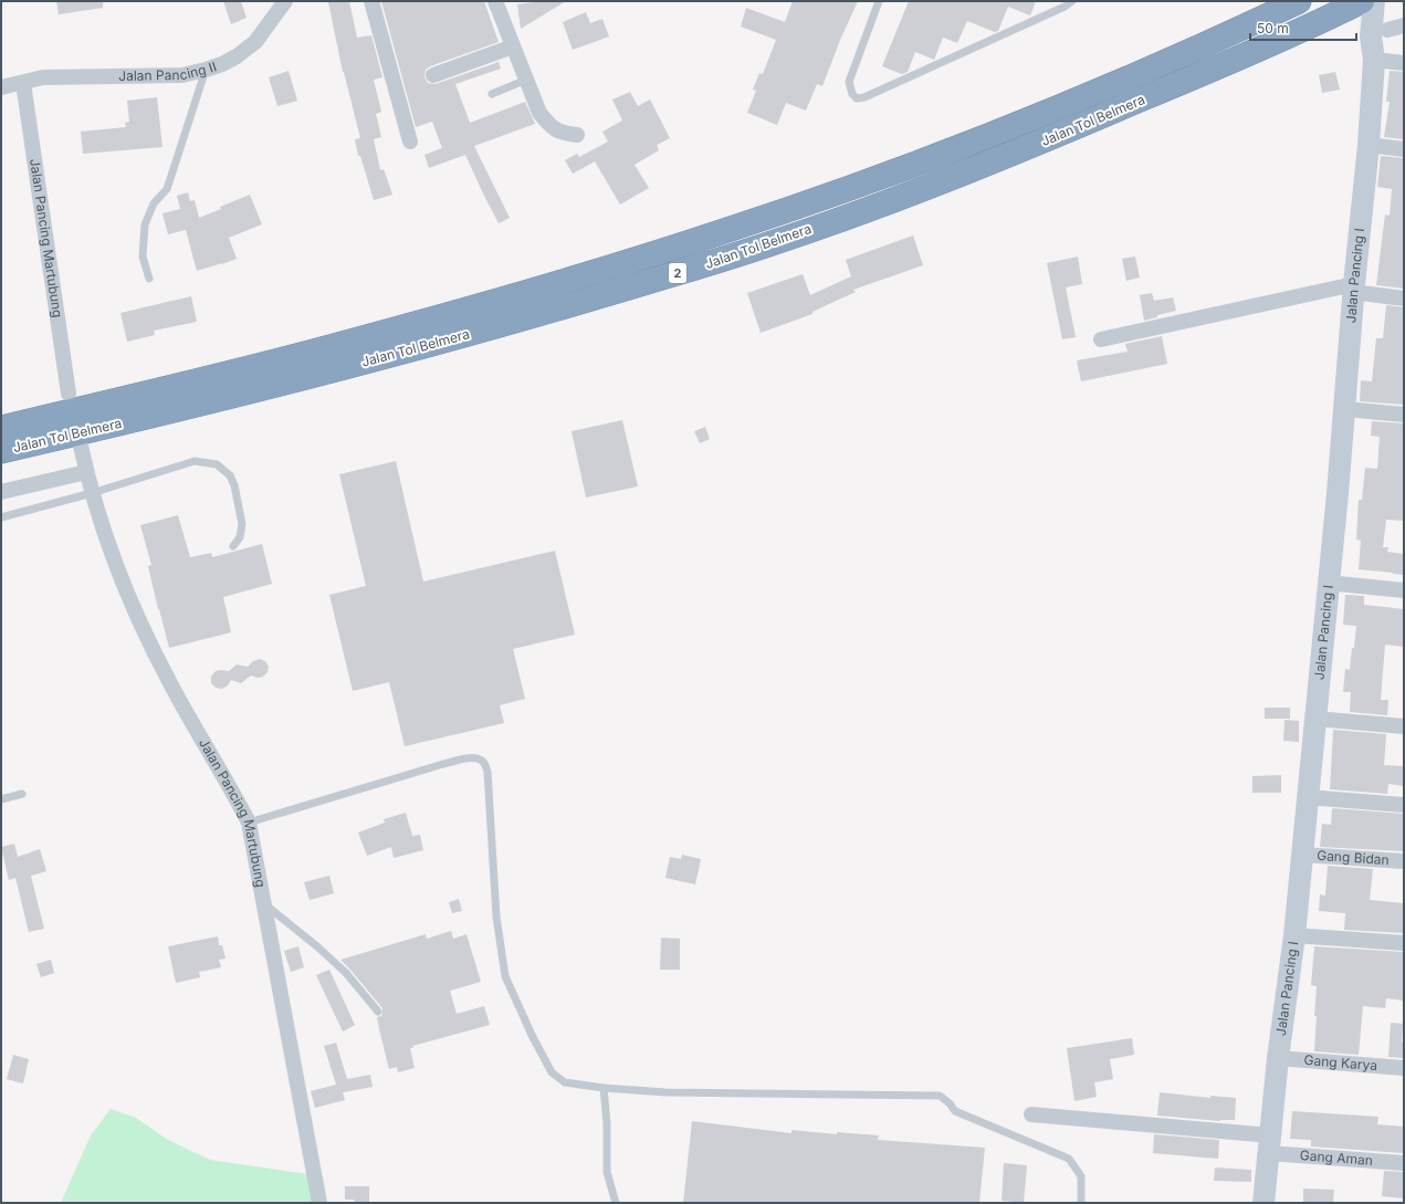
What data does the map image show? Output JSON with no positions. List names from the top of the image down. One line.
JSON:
{"streets":{"highway":["Jalan Tol Belmera","2"],"main road":["Jalan Pancing I"],"street":["Jalan Pancing II","Jalan Pancing Martubung","Gang Bidan","Gang Karya","Gang Aman"]},"crossings":[["Jalan Pancing II","Jalan Pancing Martubung"],["Jalan Pancing I","Gang Bidan"],["Jalan Pancing I","Gang Karya"],["Jalan Pancing I","Gang Aman"]],"scale_bar":"50 m"}
